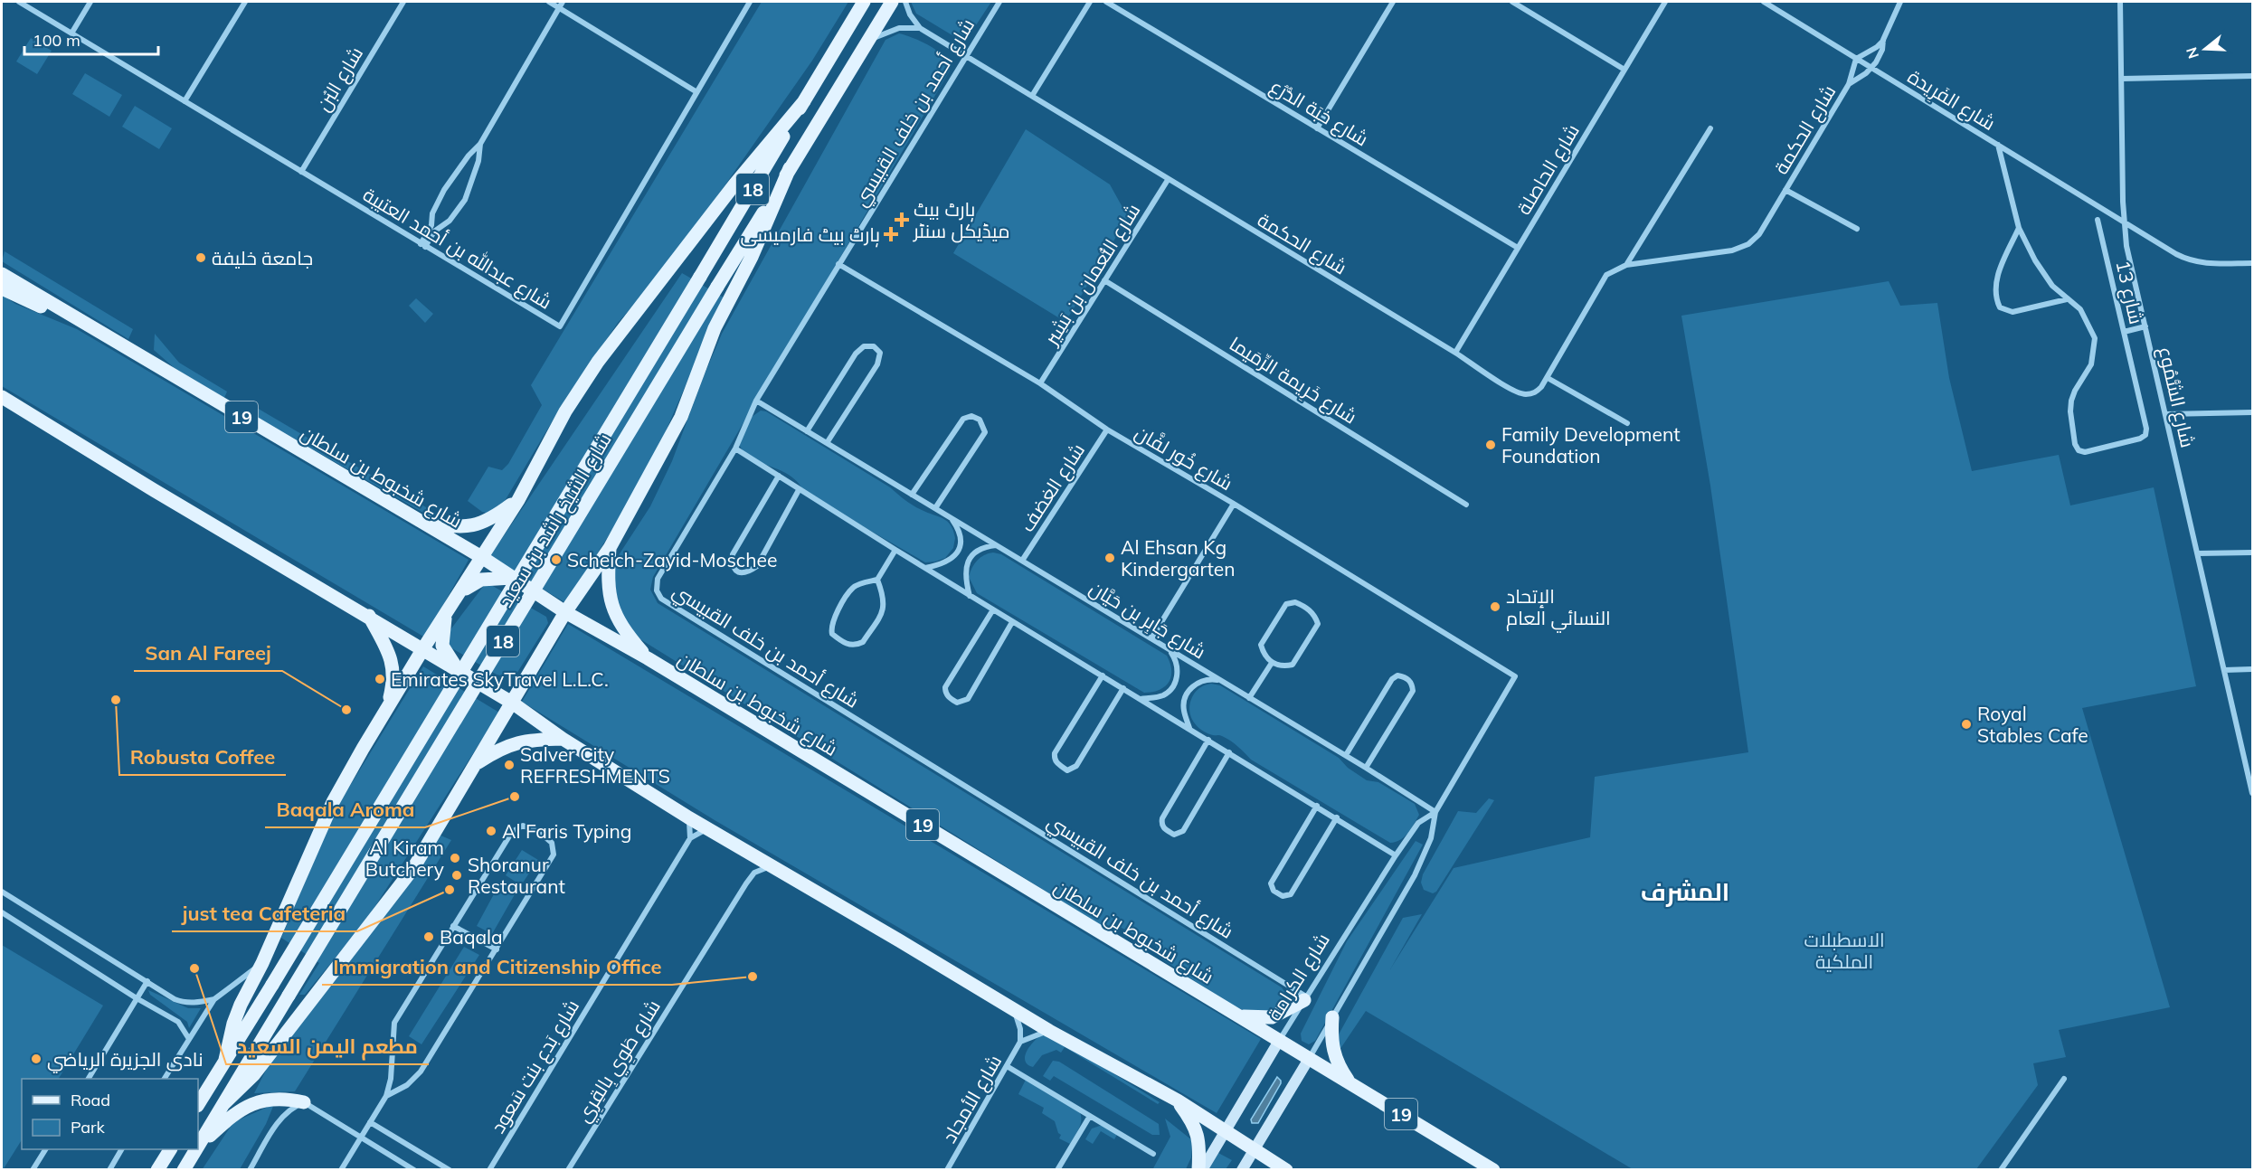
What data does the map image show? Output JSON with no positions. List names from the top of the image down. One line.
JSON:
{"streets":{"main road":["18","19","شارع شخبوط بن سلطان","شارع الشيخ راشد بن سعيد","شارع الكرامة"],"street":["شارع البُن","شارع الفَرِيدة","شارع أحمد بن خلف القبيسي","شارع خبَة الدُّرُع","شارع الحكمة","شارع الحاصلة","شارع عبدالله بن أحمد العتيبة","شارع النُّعمان بن بَشِير","شارع 13","شارع خَرِيمة الرِّمَيما","شارع الشُّمُوع","شارع خُور لفَّان","شارع الغضف","شارع جَابِر بن حَيَّان","شارع طَوِي بِالقِرِي","شارع بَدع بنت سَعود","شارع الأمجاد"]},"crossings":[["شارع البُن","شارع عبدالله بن أحمد العتيبة"],["شارع الفَرِيدة","شارع الحكمة"],["شارع الفَرِيدة","شارع الشُّمُوع"],["شارع أحمد بن خلف القبيسي","شارع الحكمة"],["شارع أحمد بن خلف القبيسي","شارع خُور لفَّان"],["شارع أحمد بن خلف القبيسي","شارع جَابِر بن حَيَّان"],["شارع أحمد بن خلف القبيسي","شارع الكرامة"],["شارع خبَة الدُّرُع","شارع الحاصلة"],["شارع الحكمة","شارع الحاصلة"],["شارع الحكمة","شارع النُّعمان بن بَشِير"],["شارع النُّعمان بن بَشِير","شارع خَرِيمة الرِّمَيما"],["شارع النُّعمان بن بَشِير","شارع خُور لفَّان"],["شارع خُور لفَّان","شارع الغضف"],["شارع خُور لفَّان","شارع الكرامة"],["شارع شخبوط بن سلطان","شارع الكرامة"],["شارع الغضف","شارع جَابِر بن حَيَّان"],["شارع جَابِر بن حَيَّان","شارع الكرامة"]],"districts":["المشرف"],"parks":["الاسطبلات الملكية"],"places":{"health":["ہارٹ بیٹ میڈیکل سنٹر","ہارٹ بیٹ فارمیسی"],"other":["جامعة خليفة","Family Development Foundation","Al Ehsan Kg Kindergarten","Scheich-Zayid-Moschee","الإتحاد النسائي العام","Emirates SkyTravel L.L.C.","Robusta Coffee","San Al Fareej","Royal Stables Cafe","Salver City REFRESHMENTS","Baqala Aroma","Al Faris Typing","Al Kiram Butchery","Shoranur Restaurant","just tea Cafeteria","Baqala","مطعم اليمن السعيد","Immigration and Citizenship Office","نادى الجزيرة الرياضي"]},"legend":["Road","Park"],"scale_bar":"100 m","north":"left"}
